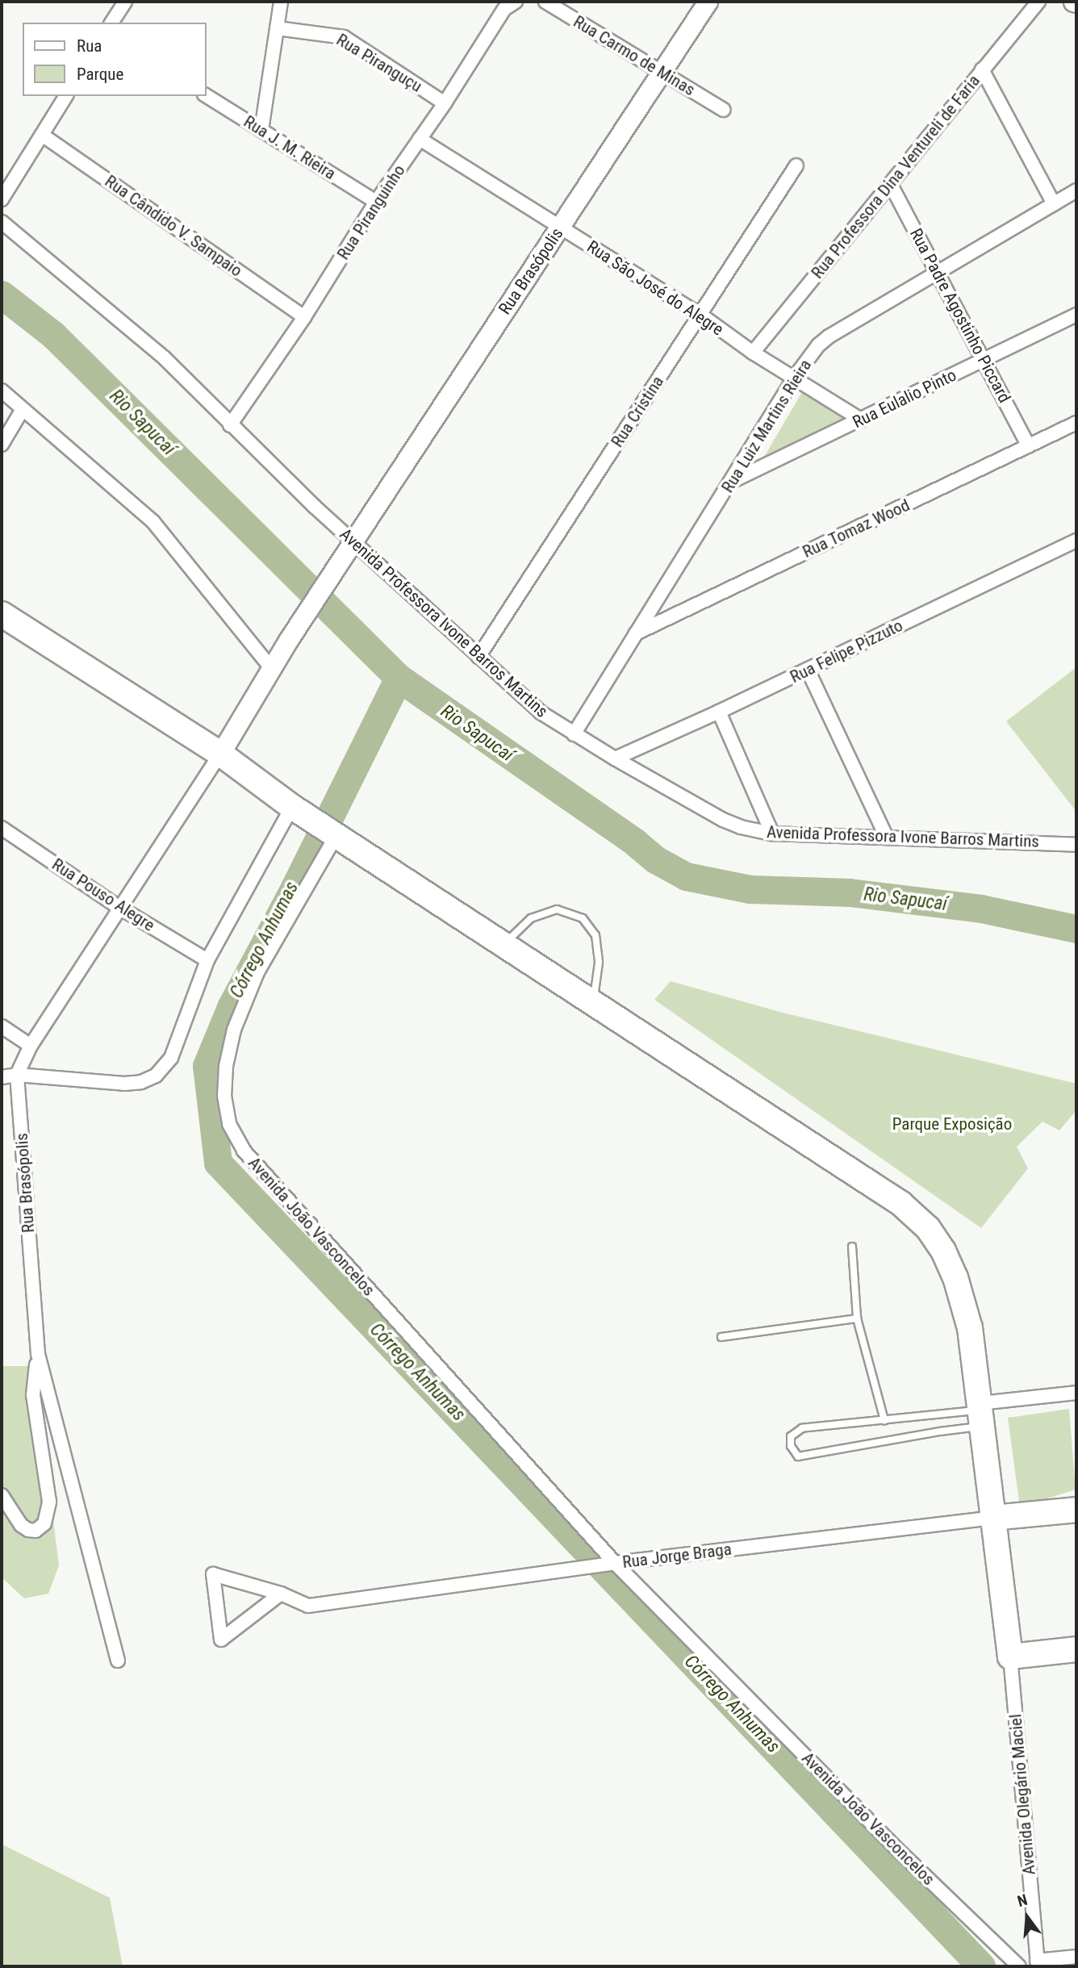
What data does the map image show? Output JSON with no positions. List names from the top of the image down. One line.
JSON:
{"streets":{"highway":["Rua Jorge Braga"],"street":["Rua Carmo de Minas","Rua Piranguçu","Rua J. M. Rieira","Rua Professora Dina Ventureli de Faria","Rua Piranguinho","Rua Cândido V. Sampaio","Rua Brasópolis","Rua São José do Alegre","Rua Padre Agostinho Piccard","Rua Eulalio Pinto","Rua Cristina","Rua Luiz Martins Rieira","Rua Tomaz Wood","Avenida Professora Ivone Barros Martins","Rua Felipe Pizzuto","Rua Pouso Alegre","Avenida João Vasconcelos","Avenida Olegário Maciel"]},"crossings":[["Rua Carmo de Minas","Rua Brasópolis"],["Rua Piranguçu","Rua Piranguinho"],["Rua J. M. Rieira","Rua Piranguinho"],["Rua Professora Dina Ventureli de Faria","Rua São José do Alegre"],["Rua Professora Dina Ventureli de Faria","Rua Padre Agostinho Piccard"],["Rua Piranguinho","Rua Cândido V. Sampaio"],["Rua Piranguinho","Rua São José do Alegre"],["Rua Piranguinho","Avenida Professora Ivone Barros Martins"],["Rua Brasópolis","Rua São José do Alegre"],["Rua Brasópolis","Avenida Professora Ivone Barros Martins"],["Rua Brasópolis","Rua Pouso Alegre"],["Rua São José do Alegre","Rua Eulalio Pinto"],["Rua São José do Alegre","Rua Cristina"],["Rua São José do Alegre","Rua Luiz Martins Rieira"],["Rua Padre Agostinho Piccard","Rua Eulalio Pinto"],["Rua Padre Agostinho Piccard","Rua Luiz Martins Rieira"],["Rua Padre Agostinho Piccard","Rua Tomaz Wood"],["Rua Eulalio Pinto","Rua Luiz Martins Rieira"],["Rua Cristina","Avenida Professora Ivone Barros Martins"],["Rua Luiz Martins Rieira","Rua Tomaz Wood"],["Rua Luiz Martins Rieira","Avenida Professora Ivone Barros Martins"],["Avenida Professora Ivone Barros Martins","Rua Felipe Pizzuto"],["Avenida João Vasconcelos","Rua Jorge Braga"]],"water":["Rio Sapucaí","Córrego Anhumas"],"parks":["Parque Exposição"],"legend":["Rua","Parque"],"north":"top"}
